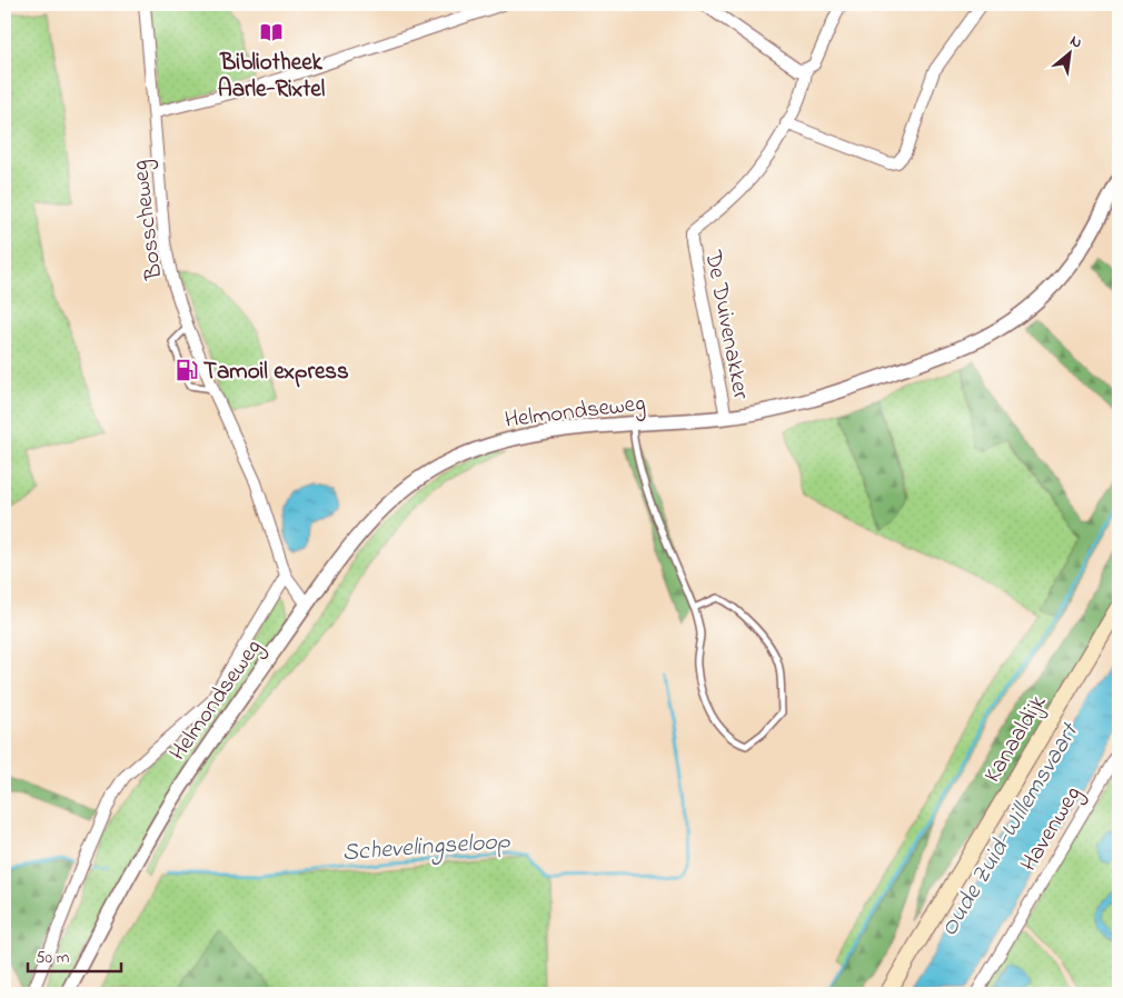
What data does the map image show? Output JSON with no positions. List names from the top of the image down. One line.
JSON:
{"streets":{"main road":["Kanaaldijk"],"street":["Bosscheweg","De Duivenakker","Helmondseweg","Havenweg"]},"crossings":[["Bosscheweg","Helmondseweg"],["De Duivenakker","Helmondseweg"]],"water":["Oude Zuid-Willemsvaart","Schevelingseloop"],"places":{"library":["Bibliotheek Aarle-Rixtel"],"fuel station":["Tamoil express"]},"scale_bar":"50 m","north":"top right"}
